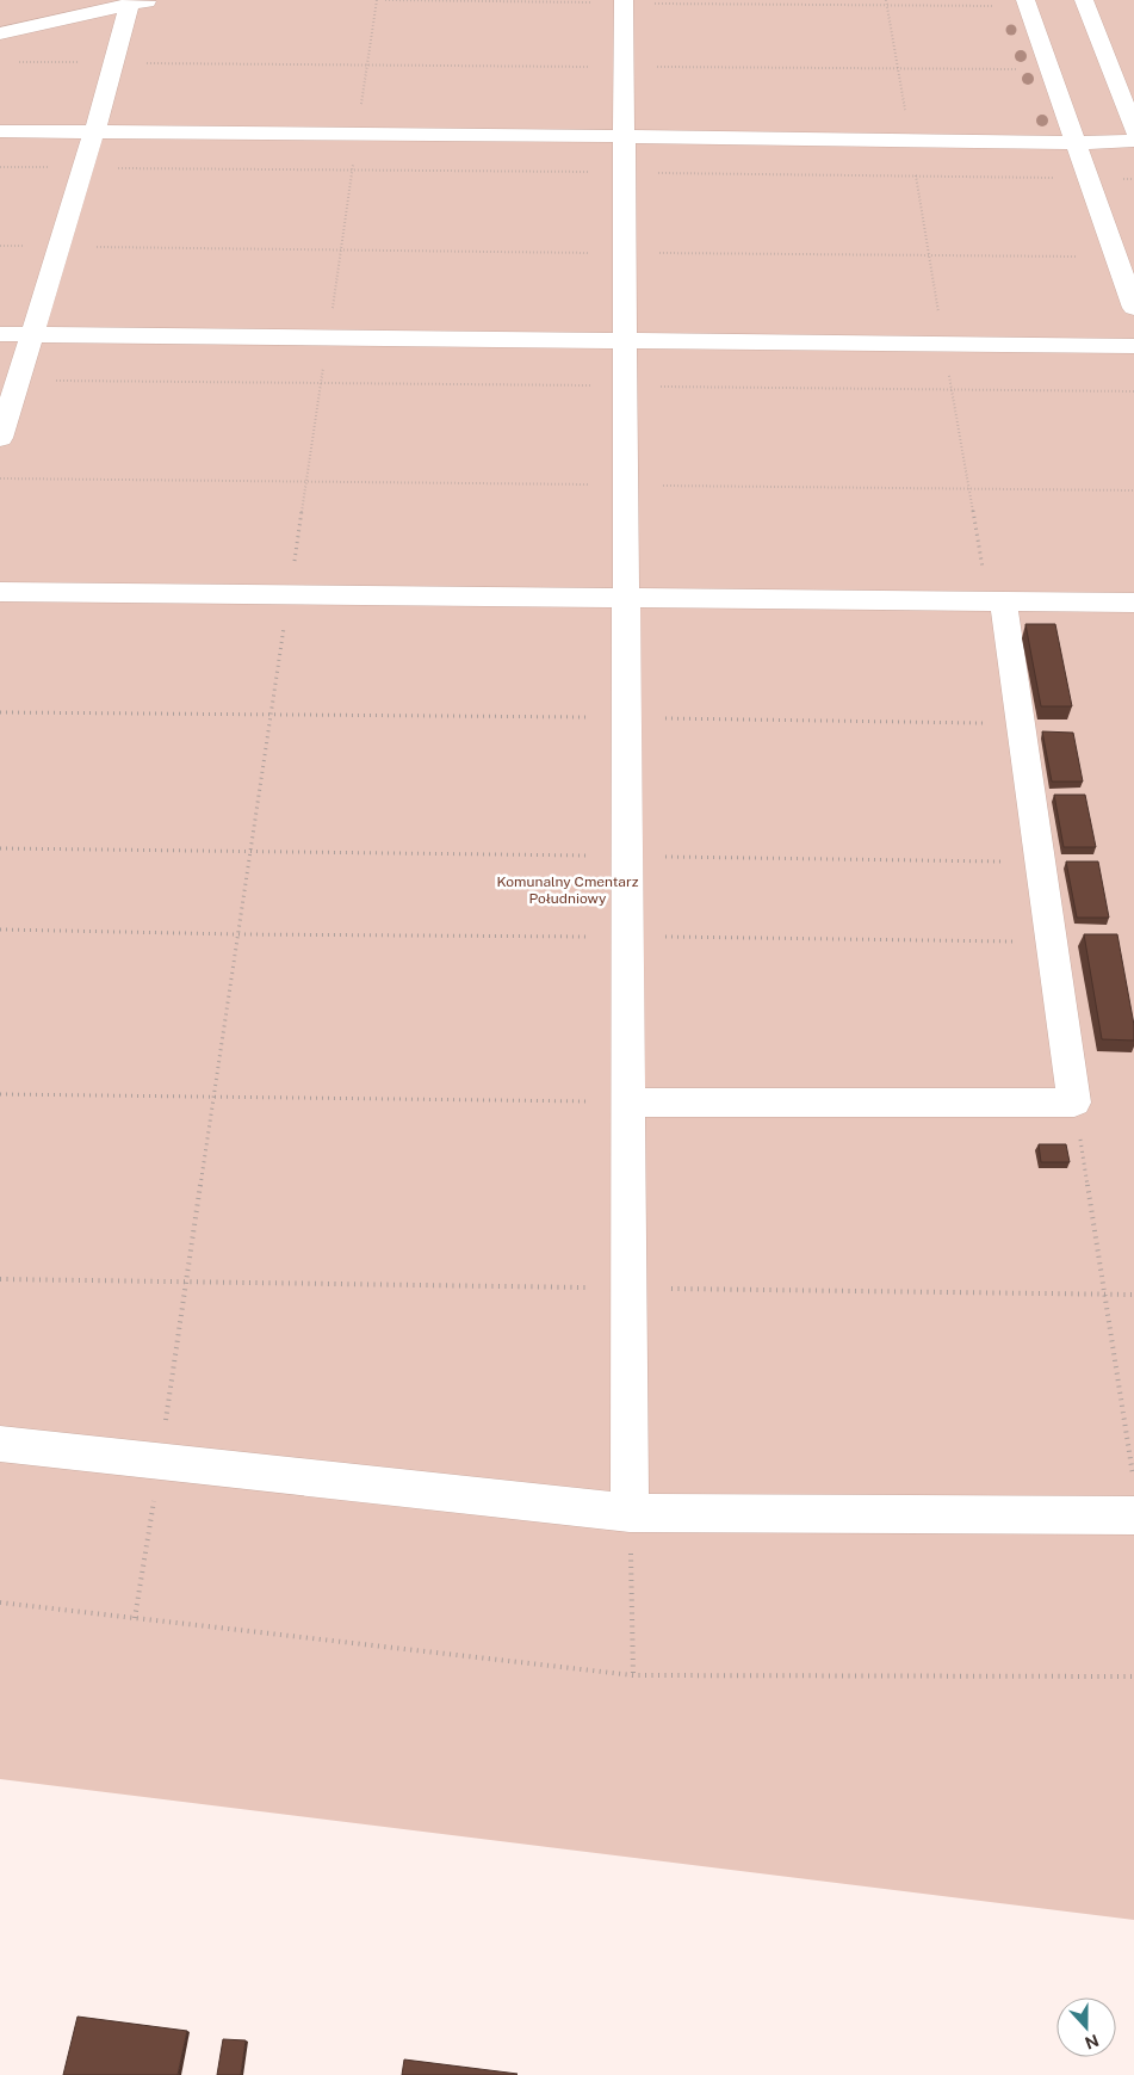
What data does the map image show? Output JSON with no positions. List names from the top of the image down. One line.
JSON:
{"parks":["Komunalny Cmentarz Południowy"],"north":"bottom"}
